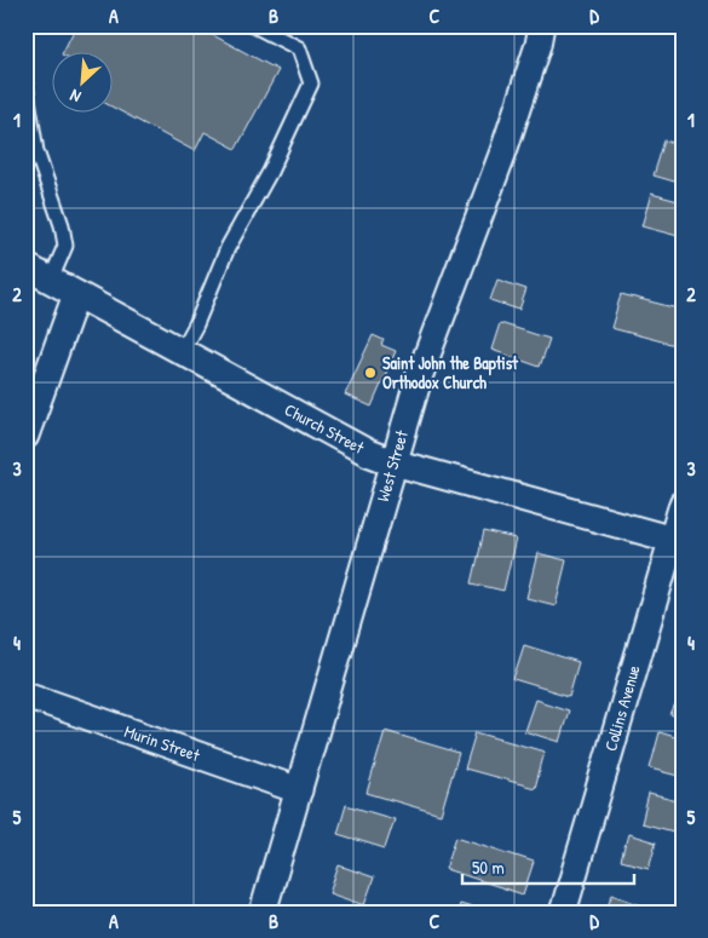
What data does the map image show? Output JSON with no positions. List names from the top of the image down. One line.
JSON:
{"streets":{"street":["Church Street","West Street","Collins Avenue","Murin Street"]},"crossings":[["Church Street","West Street"],["Church Street","Collins Avenue"],["West Street","Murin Street"]],"places":["Saint John the Baptist Orthodox Church"],"scale_bar":"50 m","north":"bottom left","grid":{"columns":["A","B","C","D"],"rows":["1","2","3","4","5"]}}
